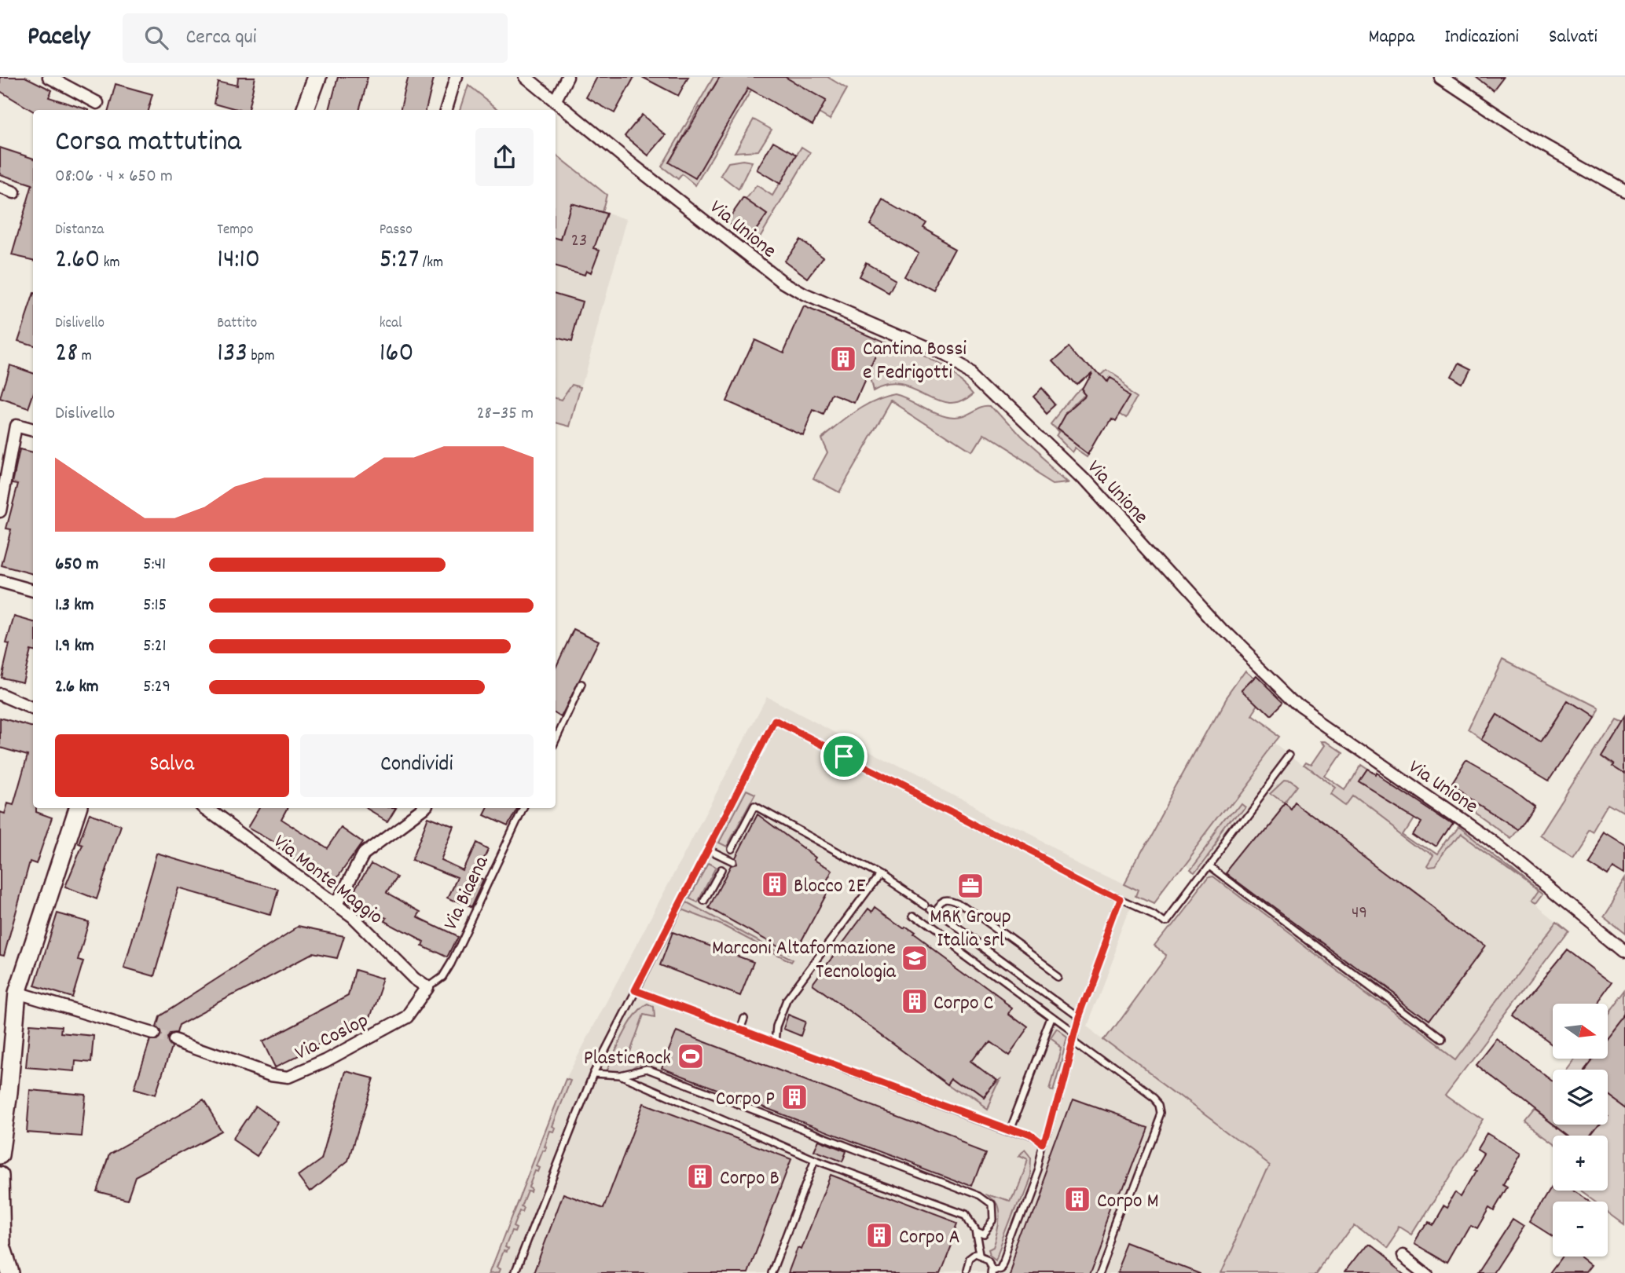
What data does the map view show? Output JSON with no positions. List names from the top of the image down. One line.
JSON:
{"streets":{"street":["Via Unione","Via Monte Maggio","Via Coslop"],"lane":["Via Biaena"]},"crossings":[["Via Monte Maggio","Via Biaena"],["Via Monte Maggio","Via Coslop"],["Via Biaena","Via Coslop"]],"places":{"building":["Cantina Bossi e Fedrigotti","Blocco 2E","Corpo C","Corpo P","Corpo B","Corpo M","Corpo A"],"office":["MRK Group Italia srl"],"school or university":["Marconi Altaformazione Tecnologia"],"sports":["PlasticRock"]},"house_numbers":["23","49"],"north":"right","page":{"header":"Pacely","search":"Cerca qui","nav":["Mappa","Indicazioni","Salvati"],"heading":["Corsa mattutina","08:06 · 4 × 650 m"],"stats":[["Distanza","2.60 km"],["Tempo","14:10"],["Passo","5:27 /km"],["Dislivello","28 m"],["Battito","133 bpm"],["kcal","160"]],"chart":["Dislivello","28–35 m"],"list":[{"name":"650 m","note":"5:41"},{"name":"1.3 km","note":"5:15"},{"name":"1.9 km","note":"5:21"},{"name":"2.6 km","note":"5:29"}],"buttons":["Salva","Condividi"],"map_buttons":["+","−"]}}
